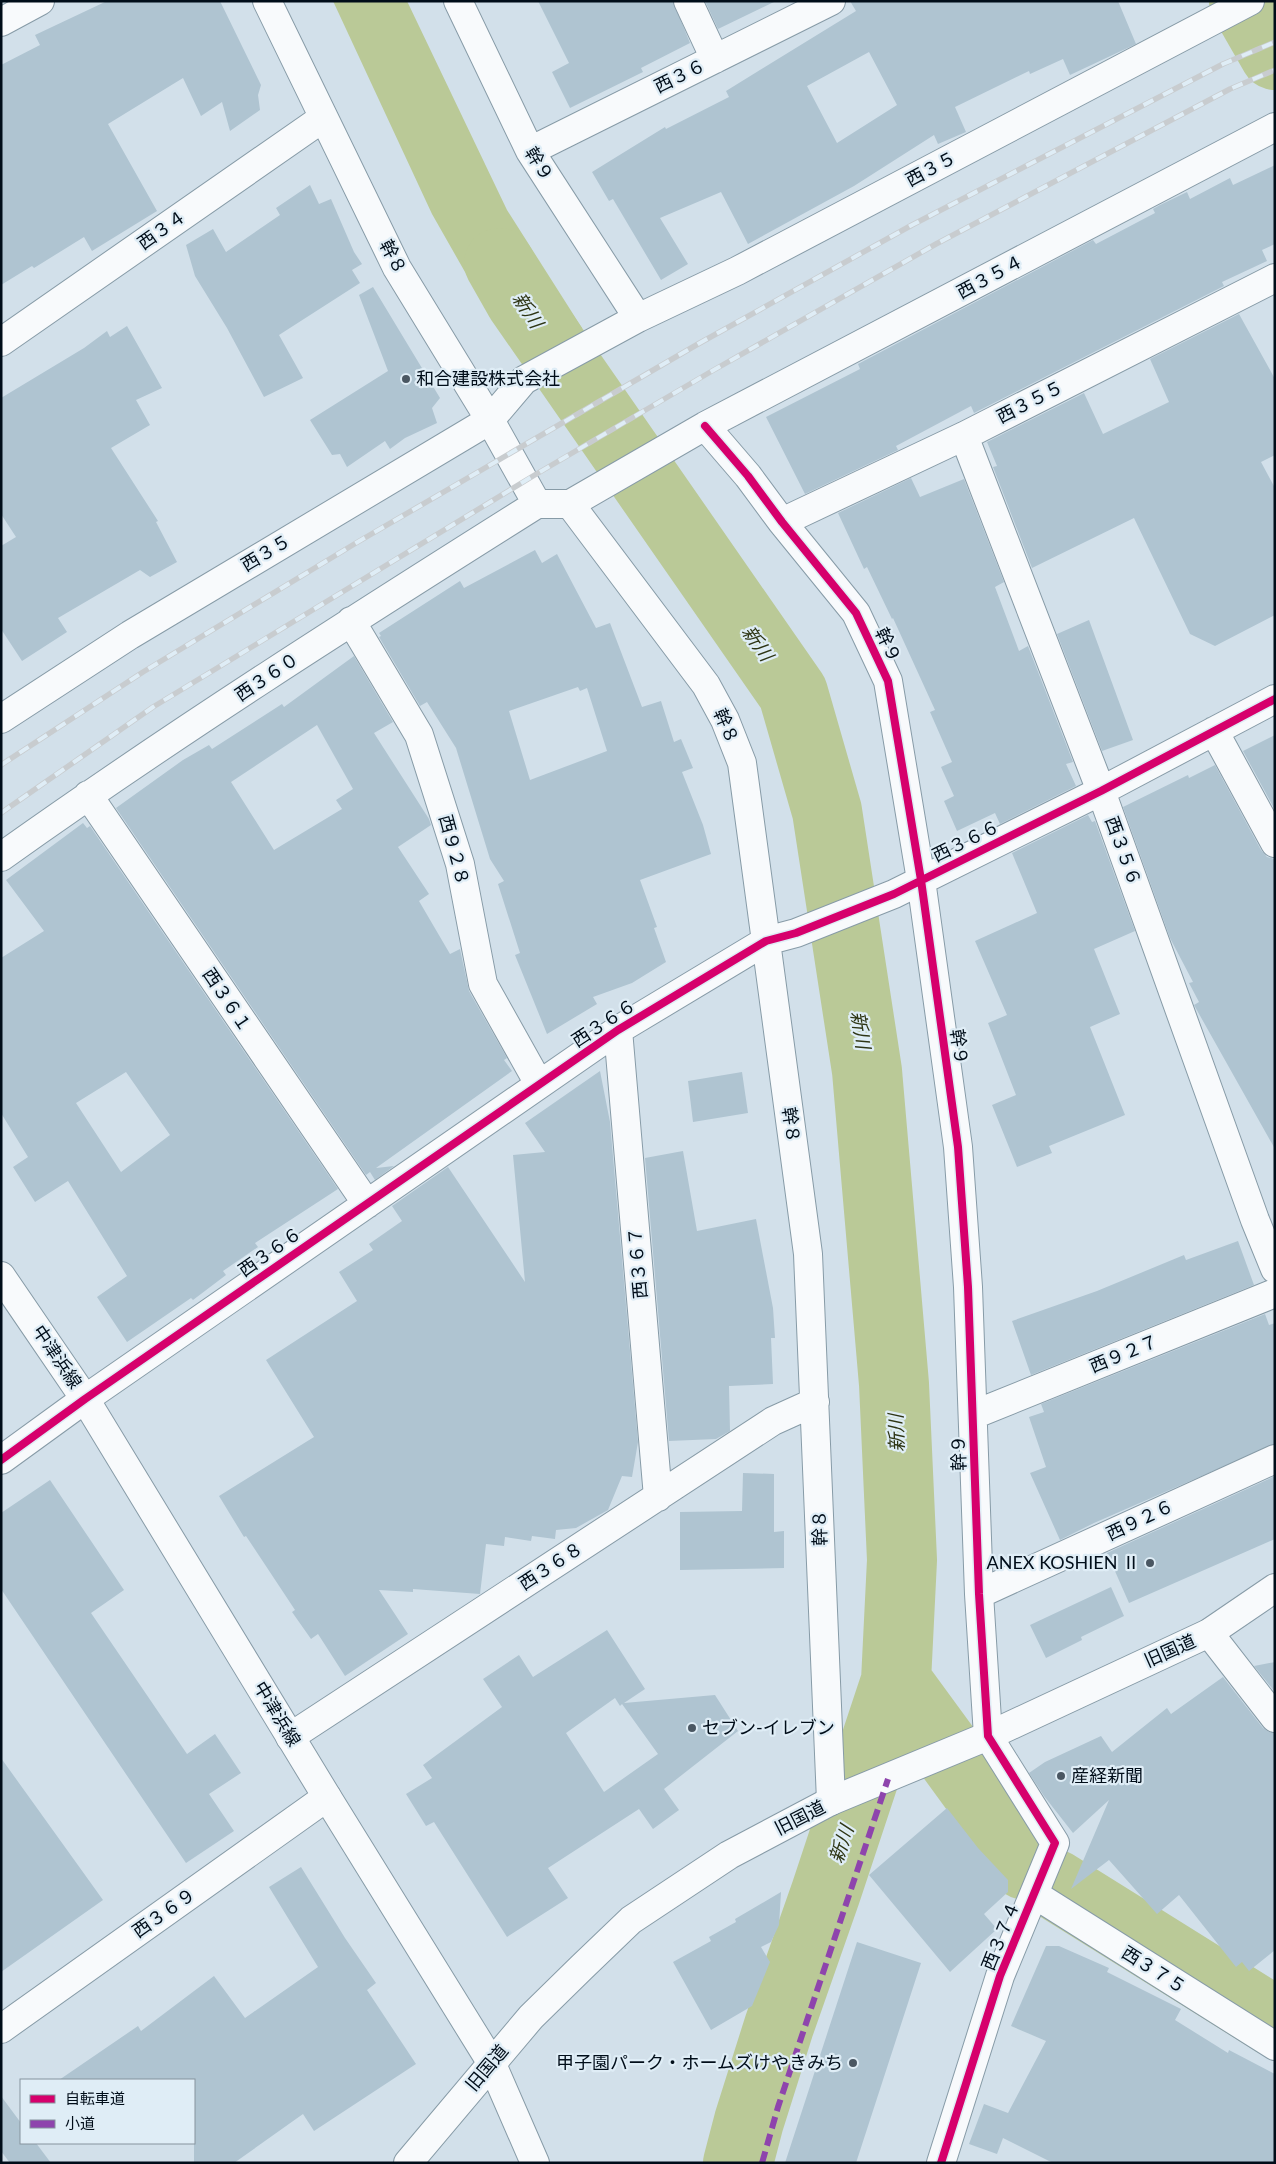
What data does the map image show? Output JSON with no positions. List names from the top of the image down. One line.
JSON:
{"streets":{"street":["西３６","幹９","西３５","西３４","幹８","西３５４","西３５５","西３６０","西３６６","西９２８","西３５６","西３６１","西３６７","西９２７","中津浜線","西９２６","西３６８","旧国道","西３６９","西３７４","西３７５"]},"crossings":[["西３６","幹９"],["幹９","西３５"],["幹９","西３５４"],["幹９","西３５５"],["幹９","西３６６"],["幹９","西９２７"],["幹９","西９２６"],["幹９","旧国道"],["幹９","西３７４"],["西３５","幹８"],["西３４","幹８"],["幹８","西３５４"],["幹８","西３６０"],["幹８","西３６６"],["幹８","西３６８"],["幹８","旧国道"],["西３５５","西３５６"],["西３６０","西９２８"],["西３６０","西３６１"],["西３６６","西９２８"],["西３６６","西３５６"],["西３６６","西３６１"],["西３６６","西３６７"],["西３６６","中津浜線"],["西３６７","西３６８"],["中津浜線","西３６８"],["中津浜線","旧国道"],["中津浜線","西３６９"],["旧国道","西３７４"],["西３７４","西３７５"]],"water":["新川"],"places":["和合建設株式会社","ANEX KOSHIEN Ⅱ","セブン-イレブン","産経新聞","甲子園パーク・ホームズけやきみち"],"legend":["自転車道","小道"]}
